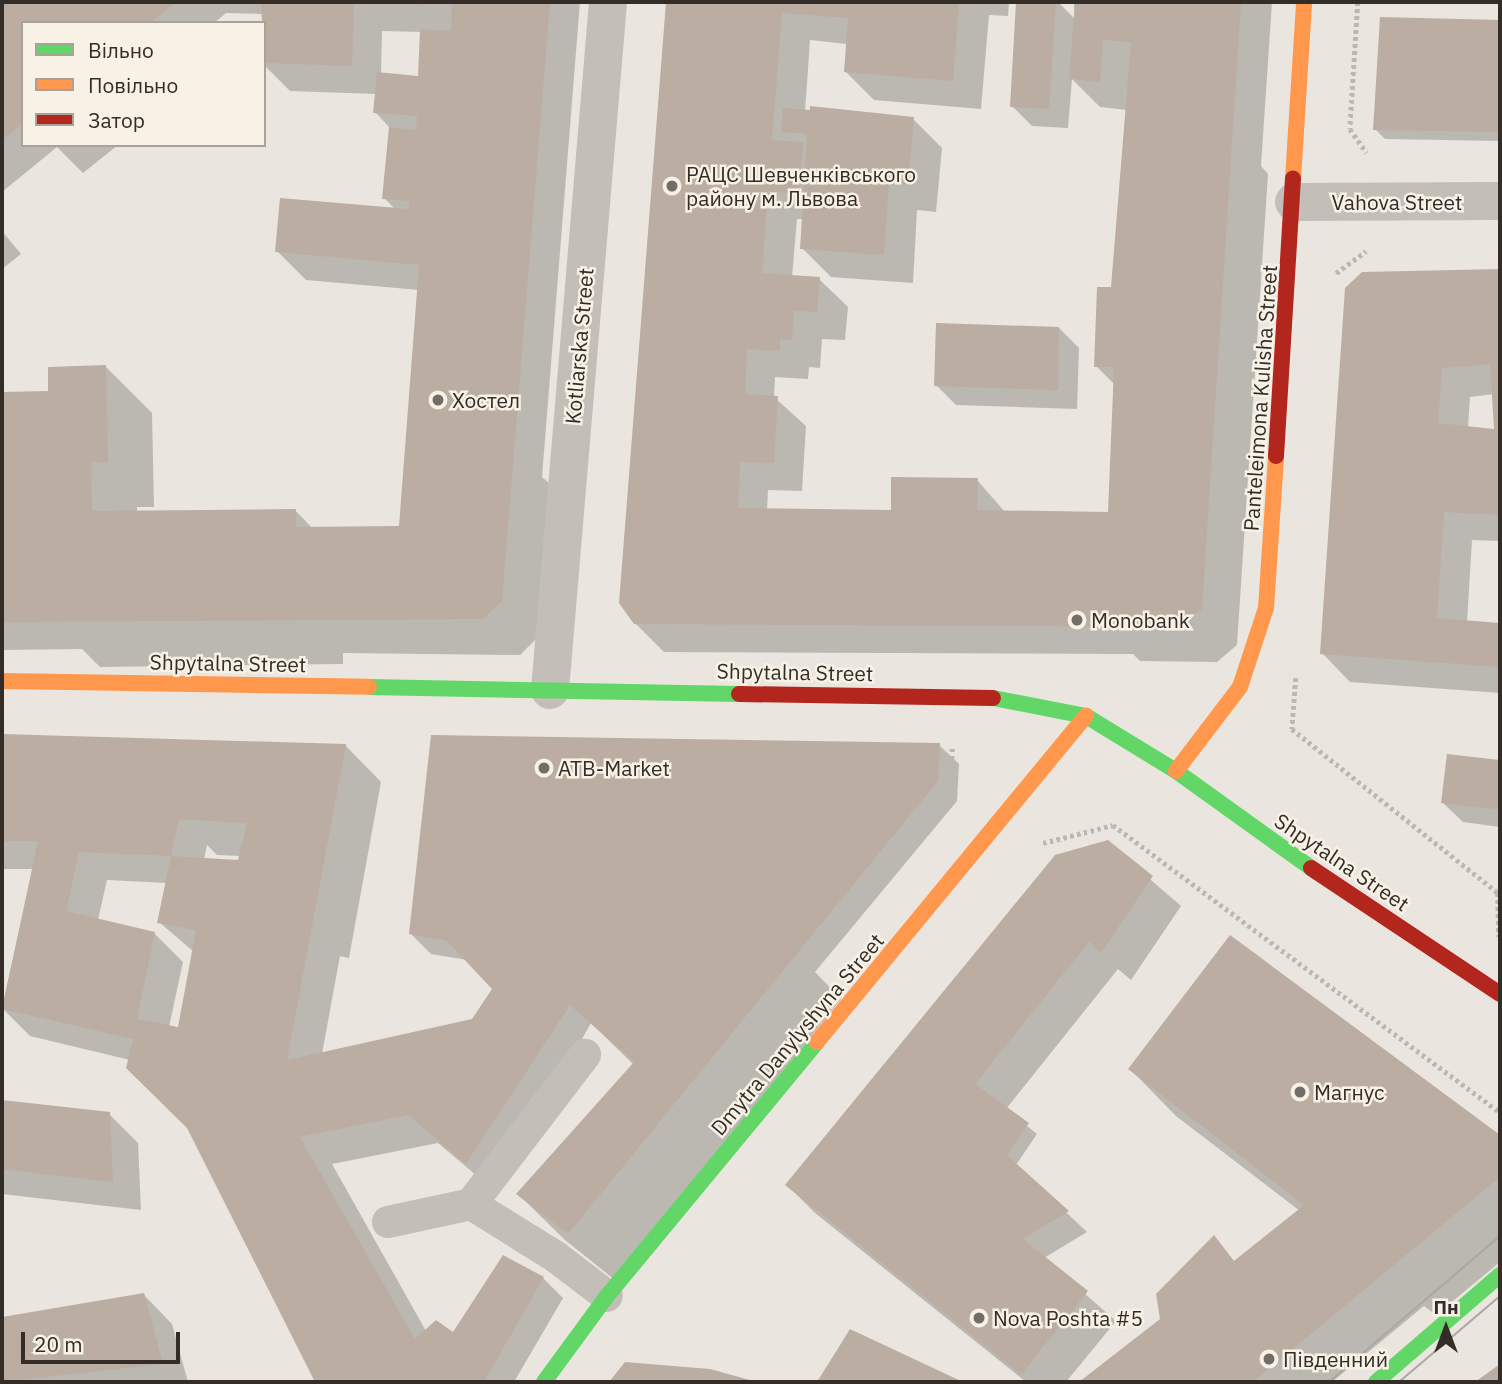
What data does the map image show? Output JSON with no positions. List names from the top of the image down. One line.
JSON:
{"streets":{"street":["Vahova Street","Kotliarska Street","Panteleimona Kulisha Street","Shpytalna Street","Dmytra Danylyshyna Street"]},"crossings":[["Vahova Street","Panteleimona Kulisha Street"],["Kotliarska Street","Shpytalna Street"],["Panteleimona Kulisha Street","Shpytalna Street"],["Shpytalna Street","Dmytra Danylyshyna Street"]],"places":["РАЦС Шевченківського району м. Львова","Хостел","Monobank","ATB-Market","Магнус","Nova Poshta #5","Південний"],"legend":["Вільно","Повільно","Затор"],"scale_bar":"20 m","north":"top"}
